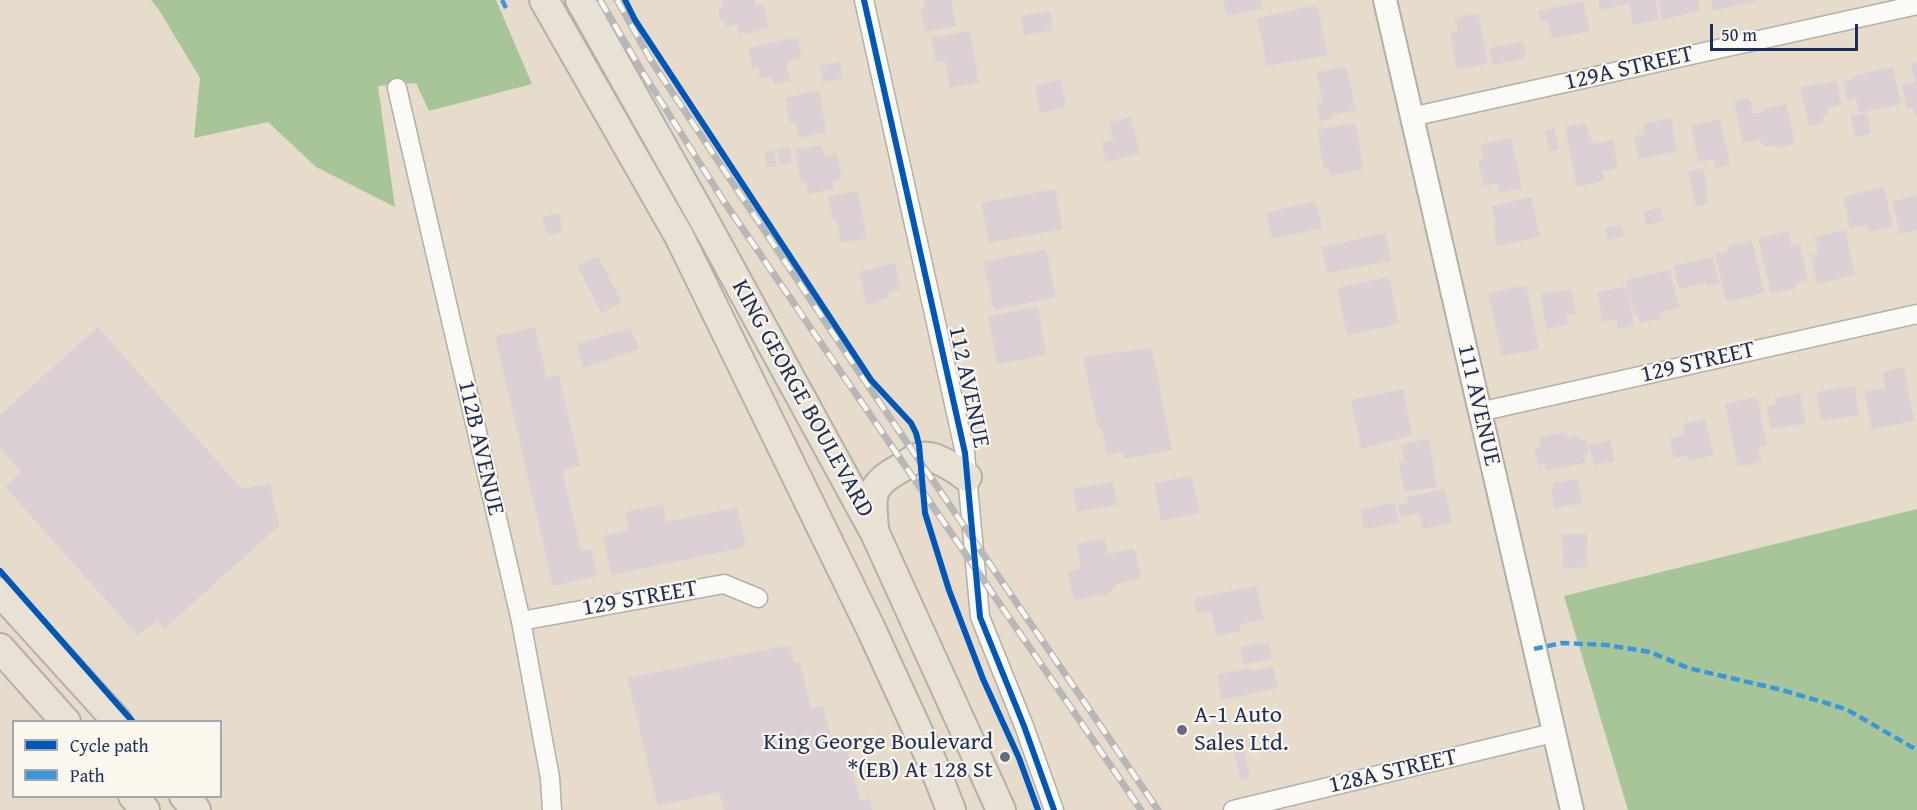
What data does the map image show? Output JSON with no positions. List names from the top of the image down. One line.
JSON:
{"streets":{"main road":["KING GEORGE BOULEVARD"],"street":["129A STREET","129 STREET","112 AVENUE","111 AVENUE","112B AVENUE","128A STREET"]},"crossings":[["129A STREET","111 AVENUE"],["129 STREET","111 AVENUE"],["129 STREET","112B AVENUE"],["111 AVENUE","128A STREET"]],"places":["A-1 Auto Sales Ltd.","King George Boulevard *(EB) At 128 St"],"legend":["Cycle path","Path"],"scale_bar":"50 m"}
